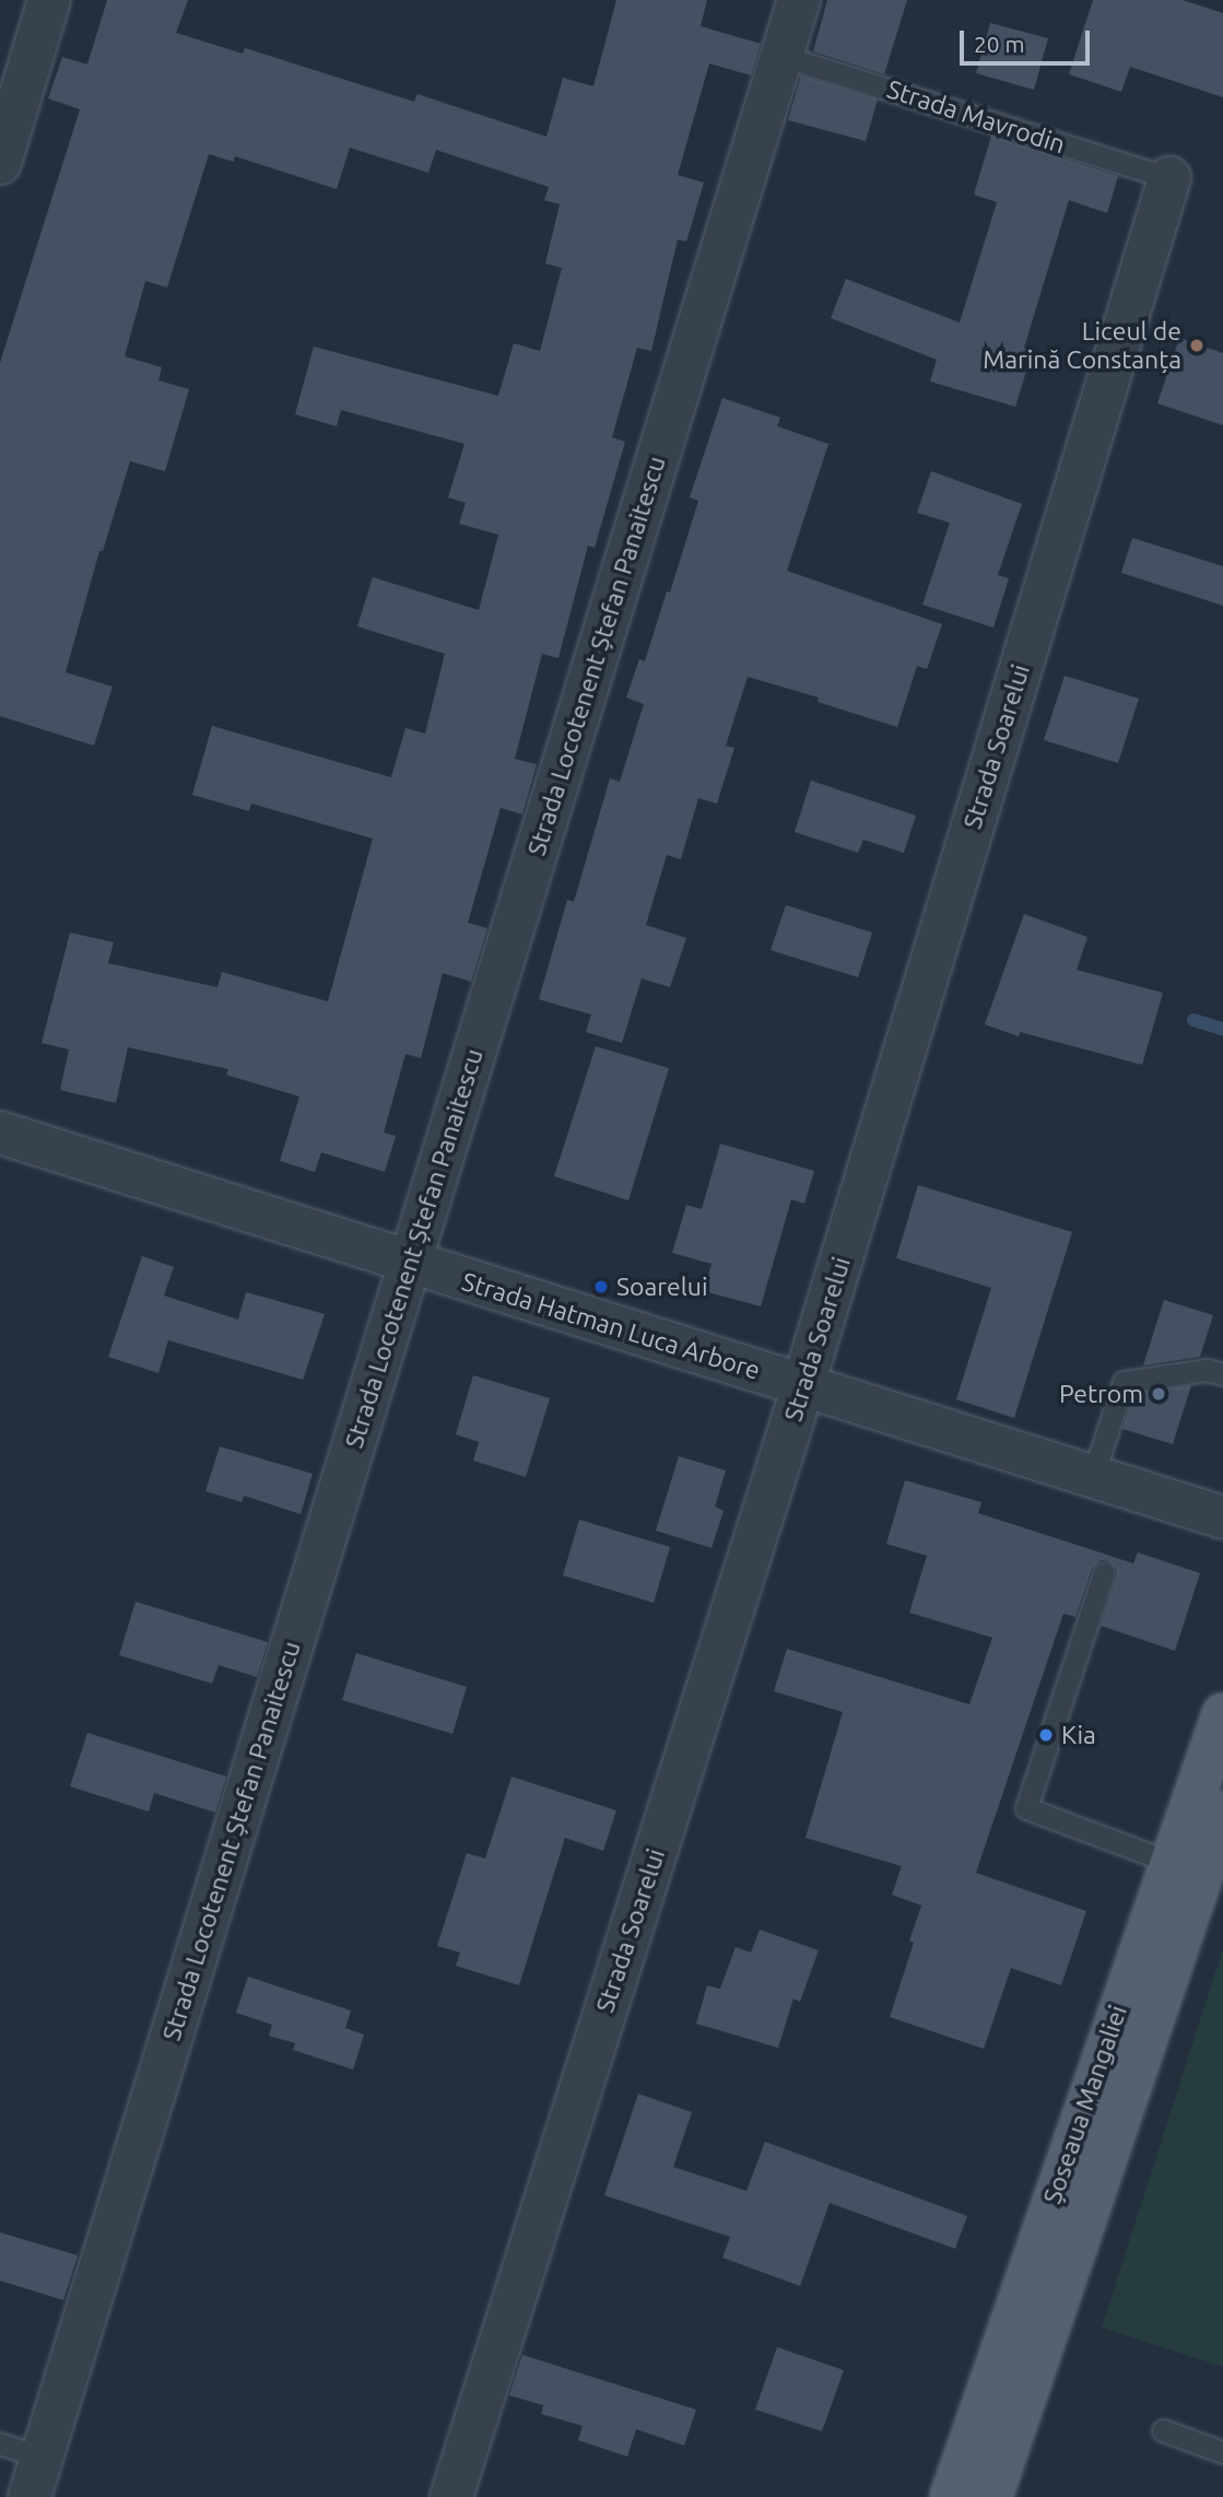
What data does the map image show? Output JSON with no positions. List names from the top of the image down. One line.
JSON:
{"streets":{"main road":["Șoseaua Mangaliei"],"street":["Strada Locotenent Ștefan Panaitescu","Strada Soarelui","Strada Hatman Luca Arbore"],"lane":["Strada Mavrodin"]},"crossings":[["Strada Mavrodin","Strada Locotenent Ștefan Panaitescu"],["Strada Mavrodin","Strada Soarelui"],["Strada Locotenent Ștefan Panaitescu","Strada Hatman Luca Arbore"],["Strada Soarelui","Strada Hatman Luca Arbore"]],"places":["Liceul de Marină Constanța","Soarelui","Petrom","Kia"],"scale_bar":"20 m"}
